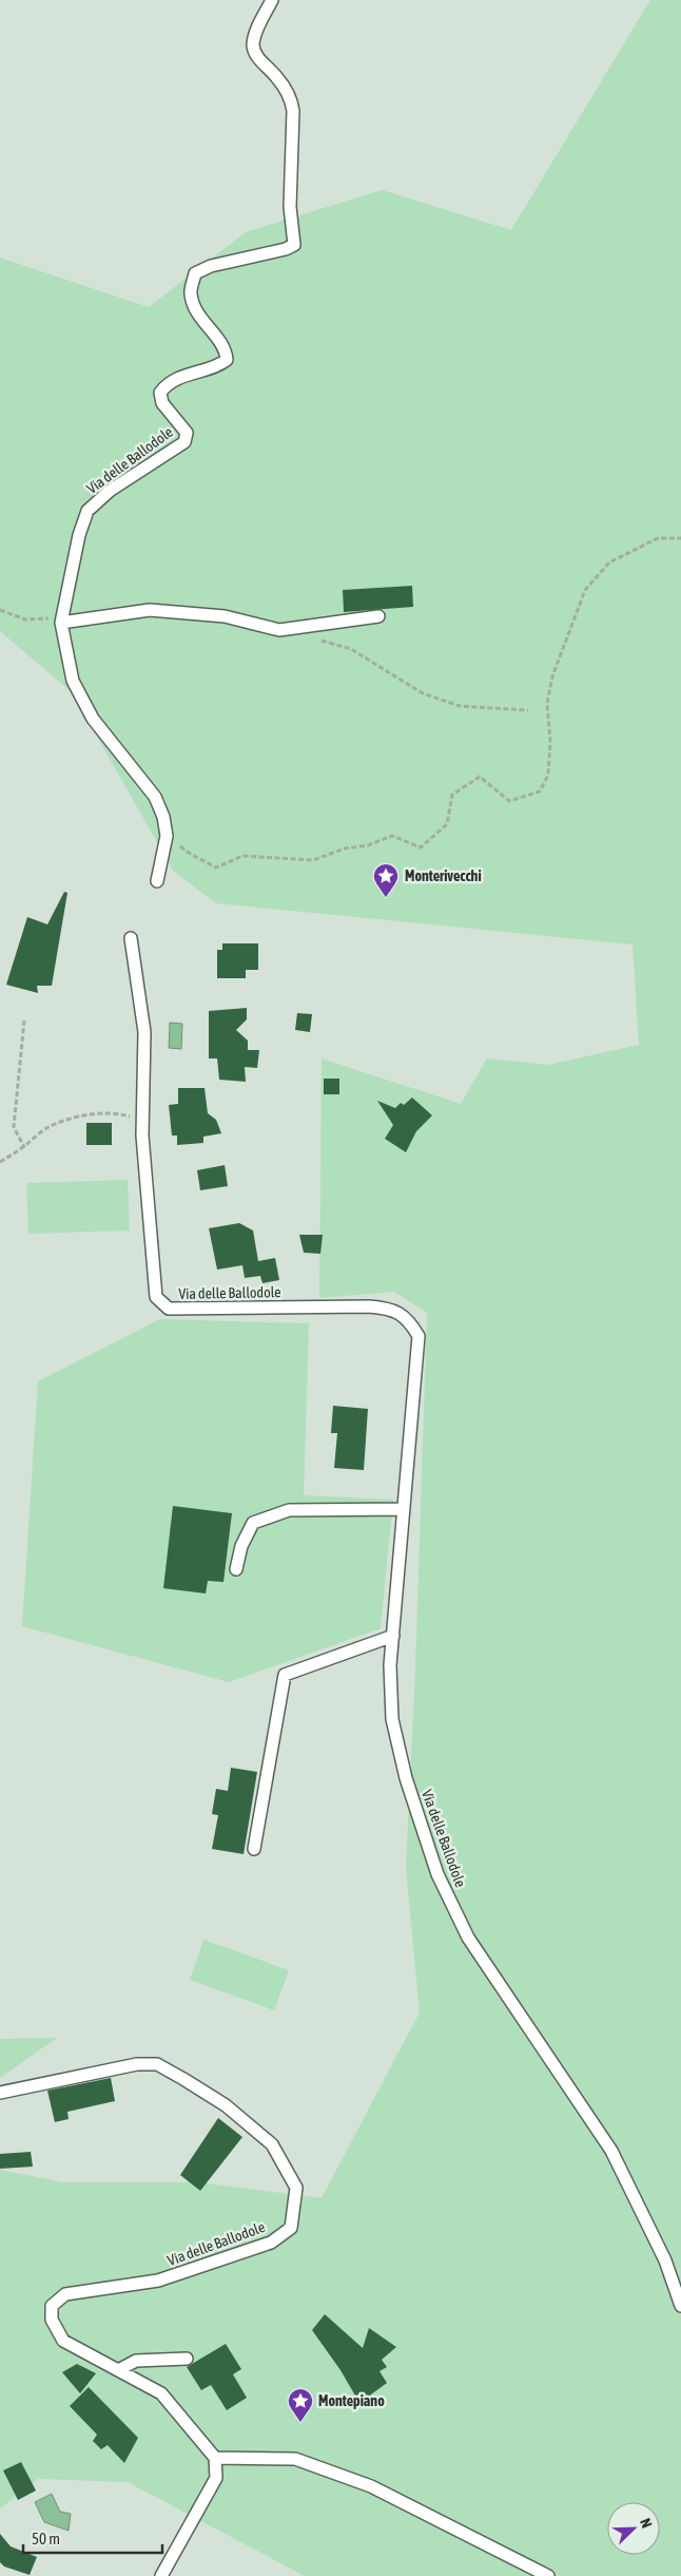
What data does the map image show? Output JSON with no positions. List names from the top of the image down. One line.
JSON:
{"streets":{"lane":["Via delle Ballodole"]},"places":{"place":["Monterivecchi","Montepiano"]},"scale_bar":"50 m","north":"top right"}
